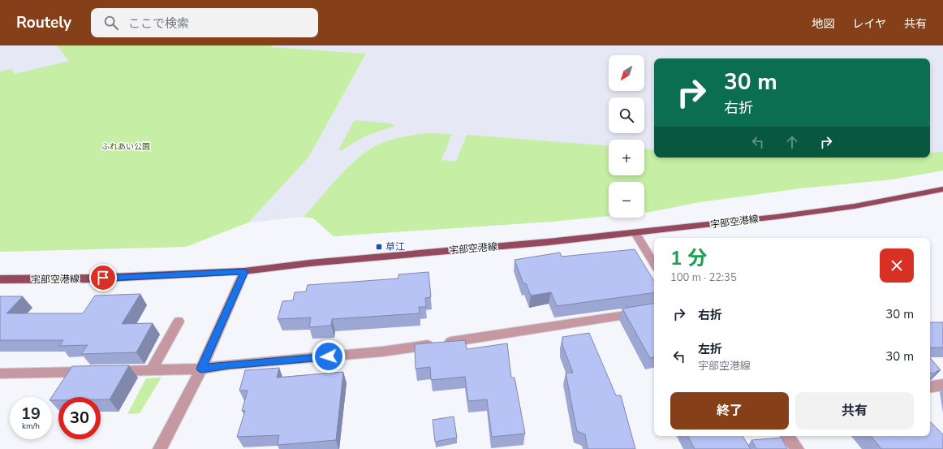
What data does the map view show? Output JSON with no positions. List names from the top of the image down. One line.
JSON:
{"streets":{"main road":["宇部空港線"]},"parks":["ふれあい公園"],"places":{"transit":["草江"]},"north":"bottom left","page":{"header":"Routely","search":"ここで検索","nav":["地図","レイヤ","共有"],"map_buttons":["+","−"],"turn":["30 m","右折"],"heading":["1 分","100 m · 22:35"],"list":[{"name":"右折","value":"30 m"},{"name":"左折","note":"宇部空港線","value":"30 m"}],"buttons":["終了","共有"],"speed":"19 km/h","limit":"30"}}
